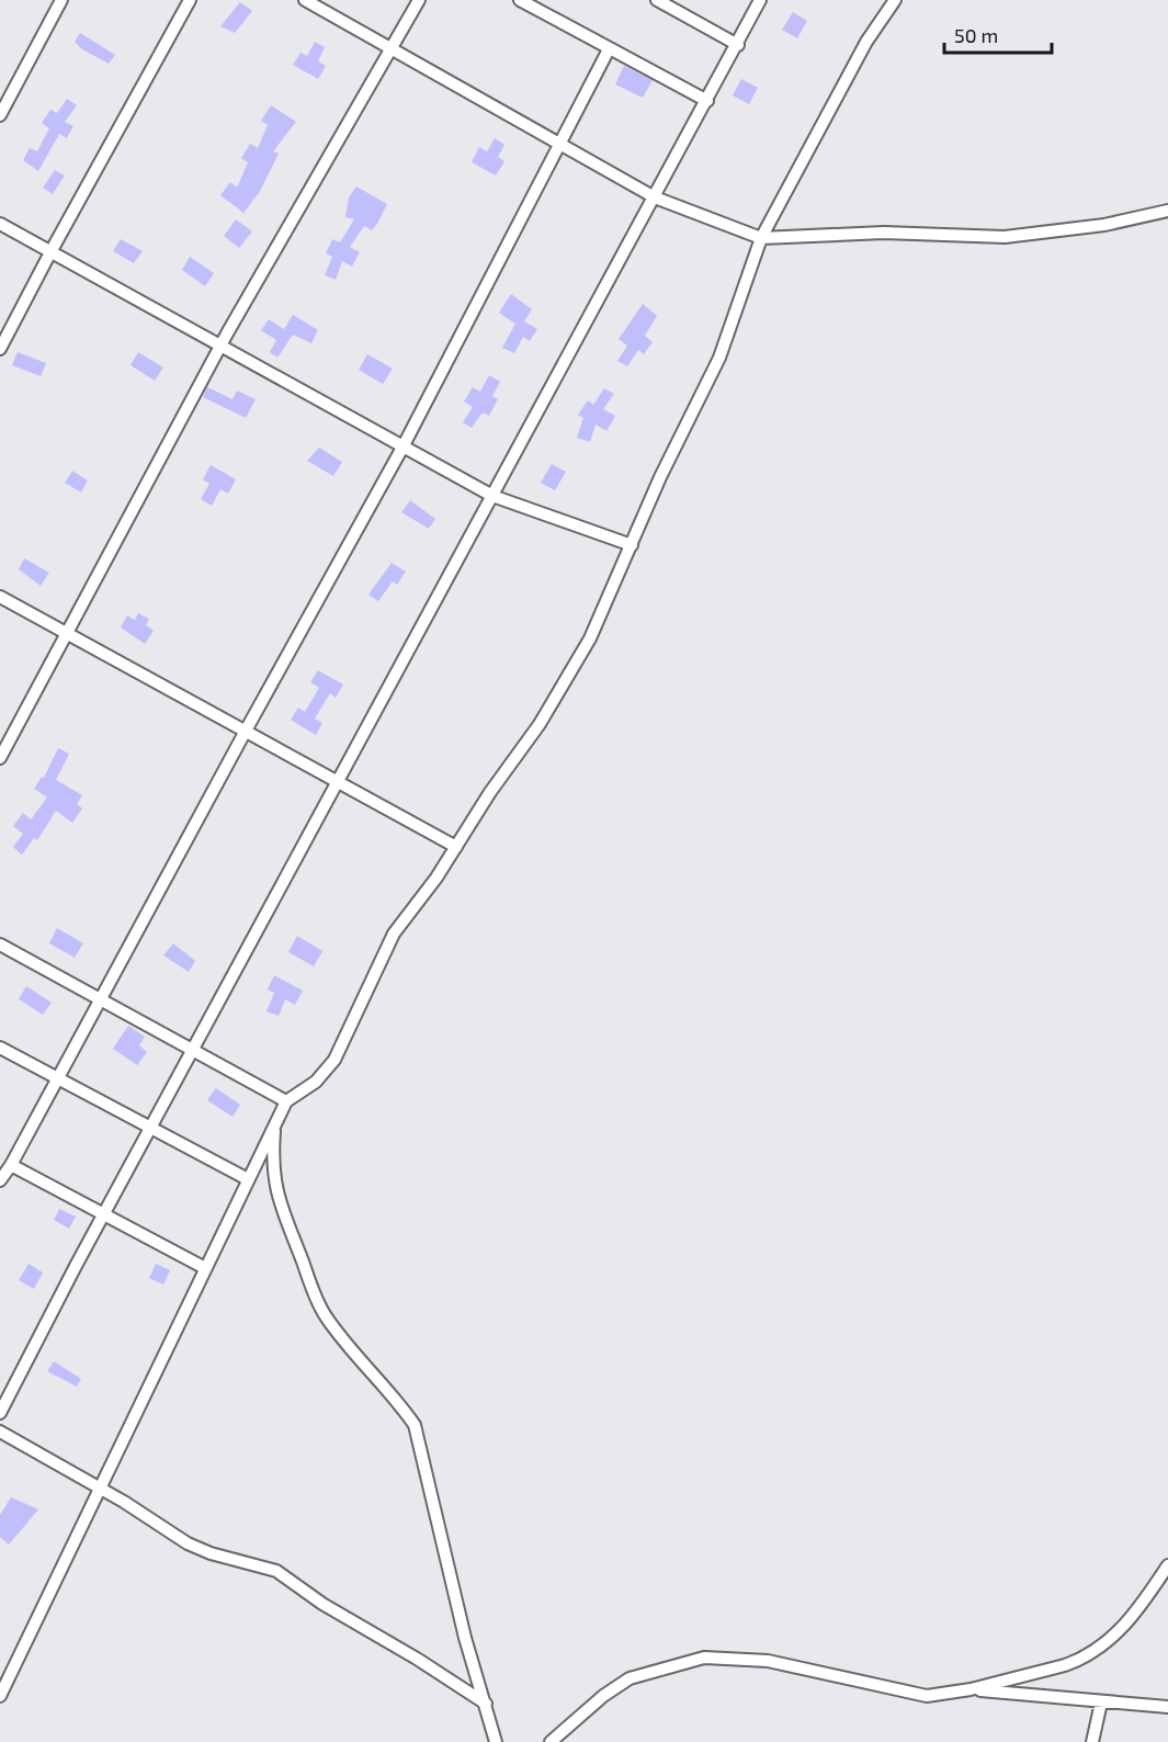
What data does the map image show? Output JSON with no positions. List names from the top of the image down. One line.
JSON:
{"scale_bar":"50 m"}
